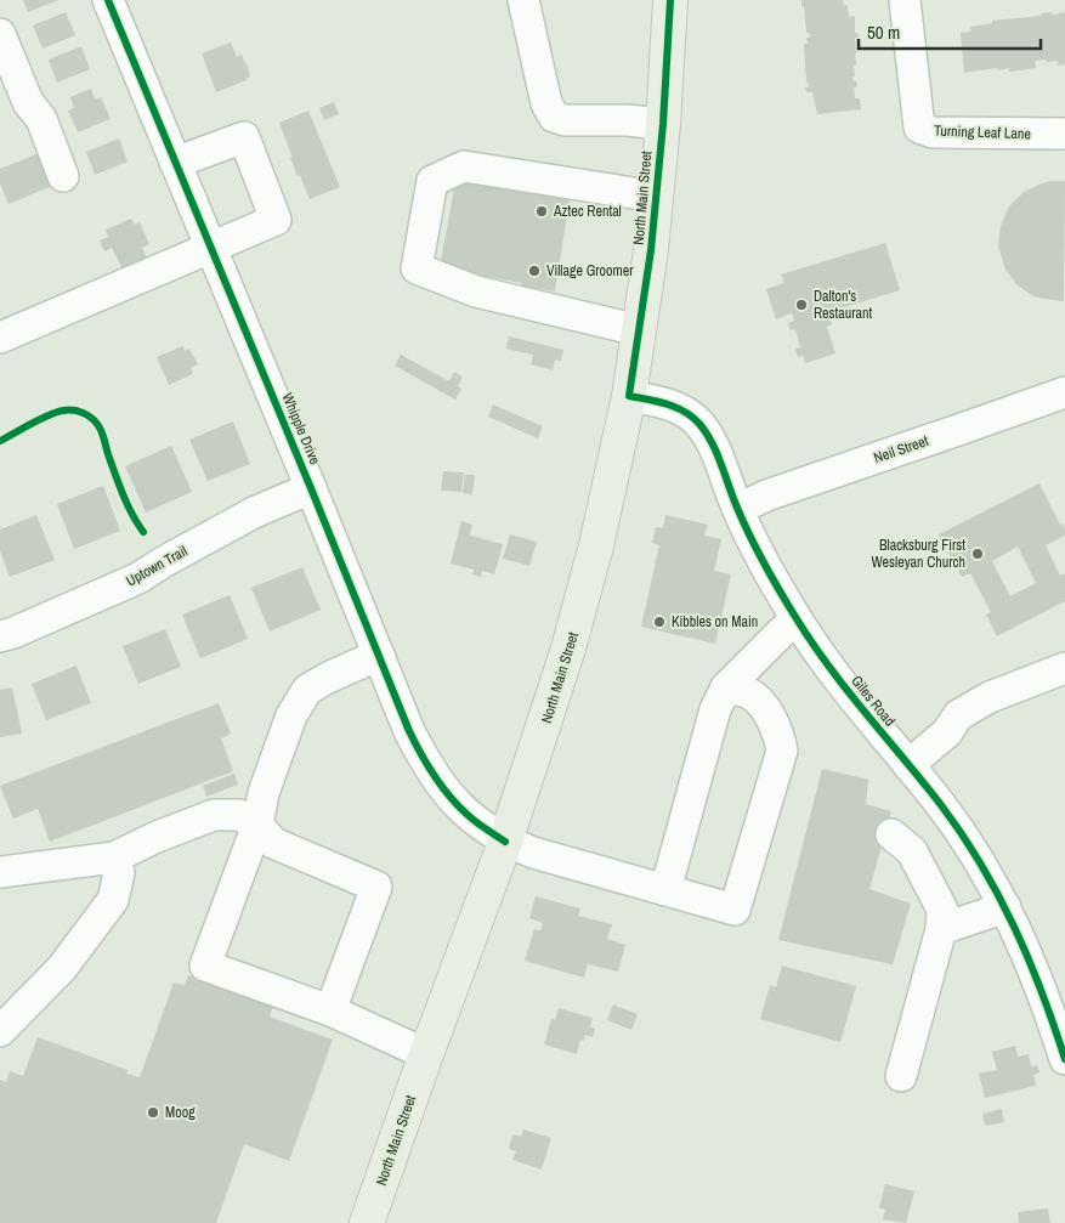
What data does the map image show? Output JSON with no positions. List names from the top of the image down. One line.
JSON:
{"streets":{"main road":["North Main Street"],"street":["Turning Leaf Lane","Whipple Drive","Neil Street","Uptown Trail","Giles Road"]},"crossings":[["North Main Street","Whipple Drive"],["North Main Street","Giles Road"],["Whipple Drive","Uptown Trail"],["Neil Street","Giles Road"]],"places":["Aztec Rental","Village Groomer","Dalton's Restaurant","Blacksburg First Wesleyan Church","Kibbles on Main","Moog"],"scale_bar":"50 m"}
